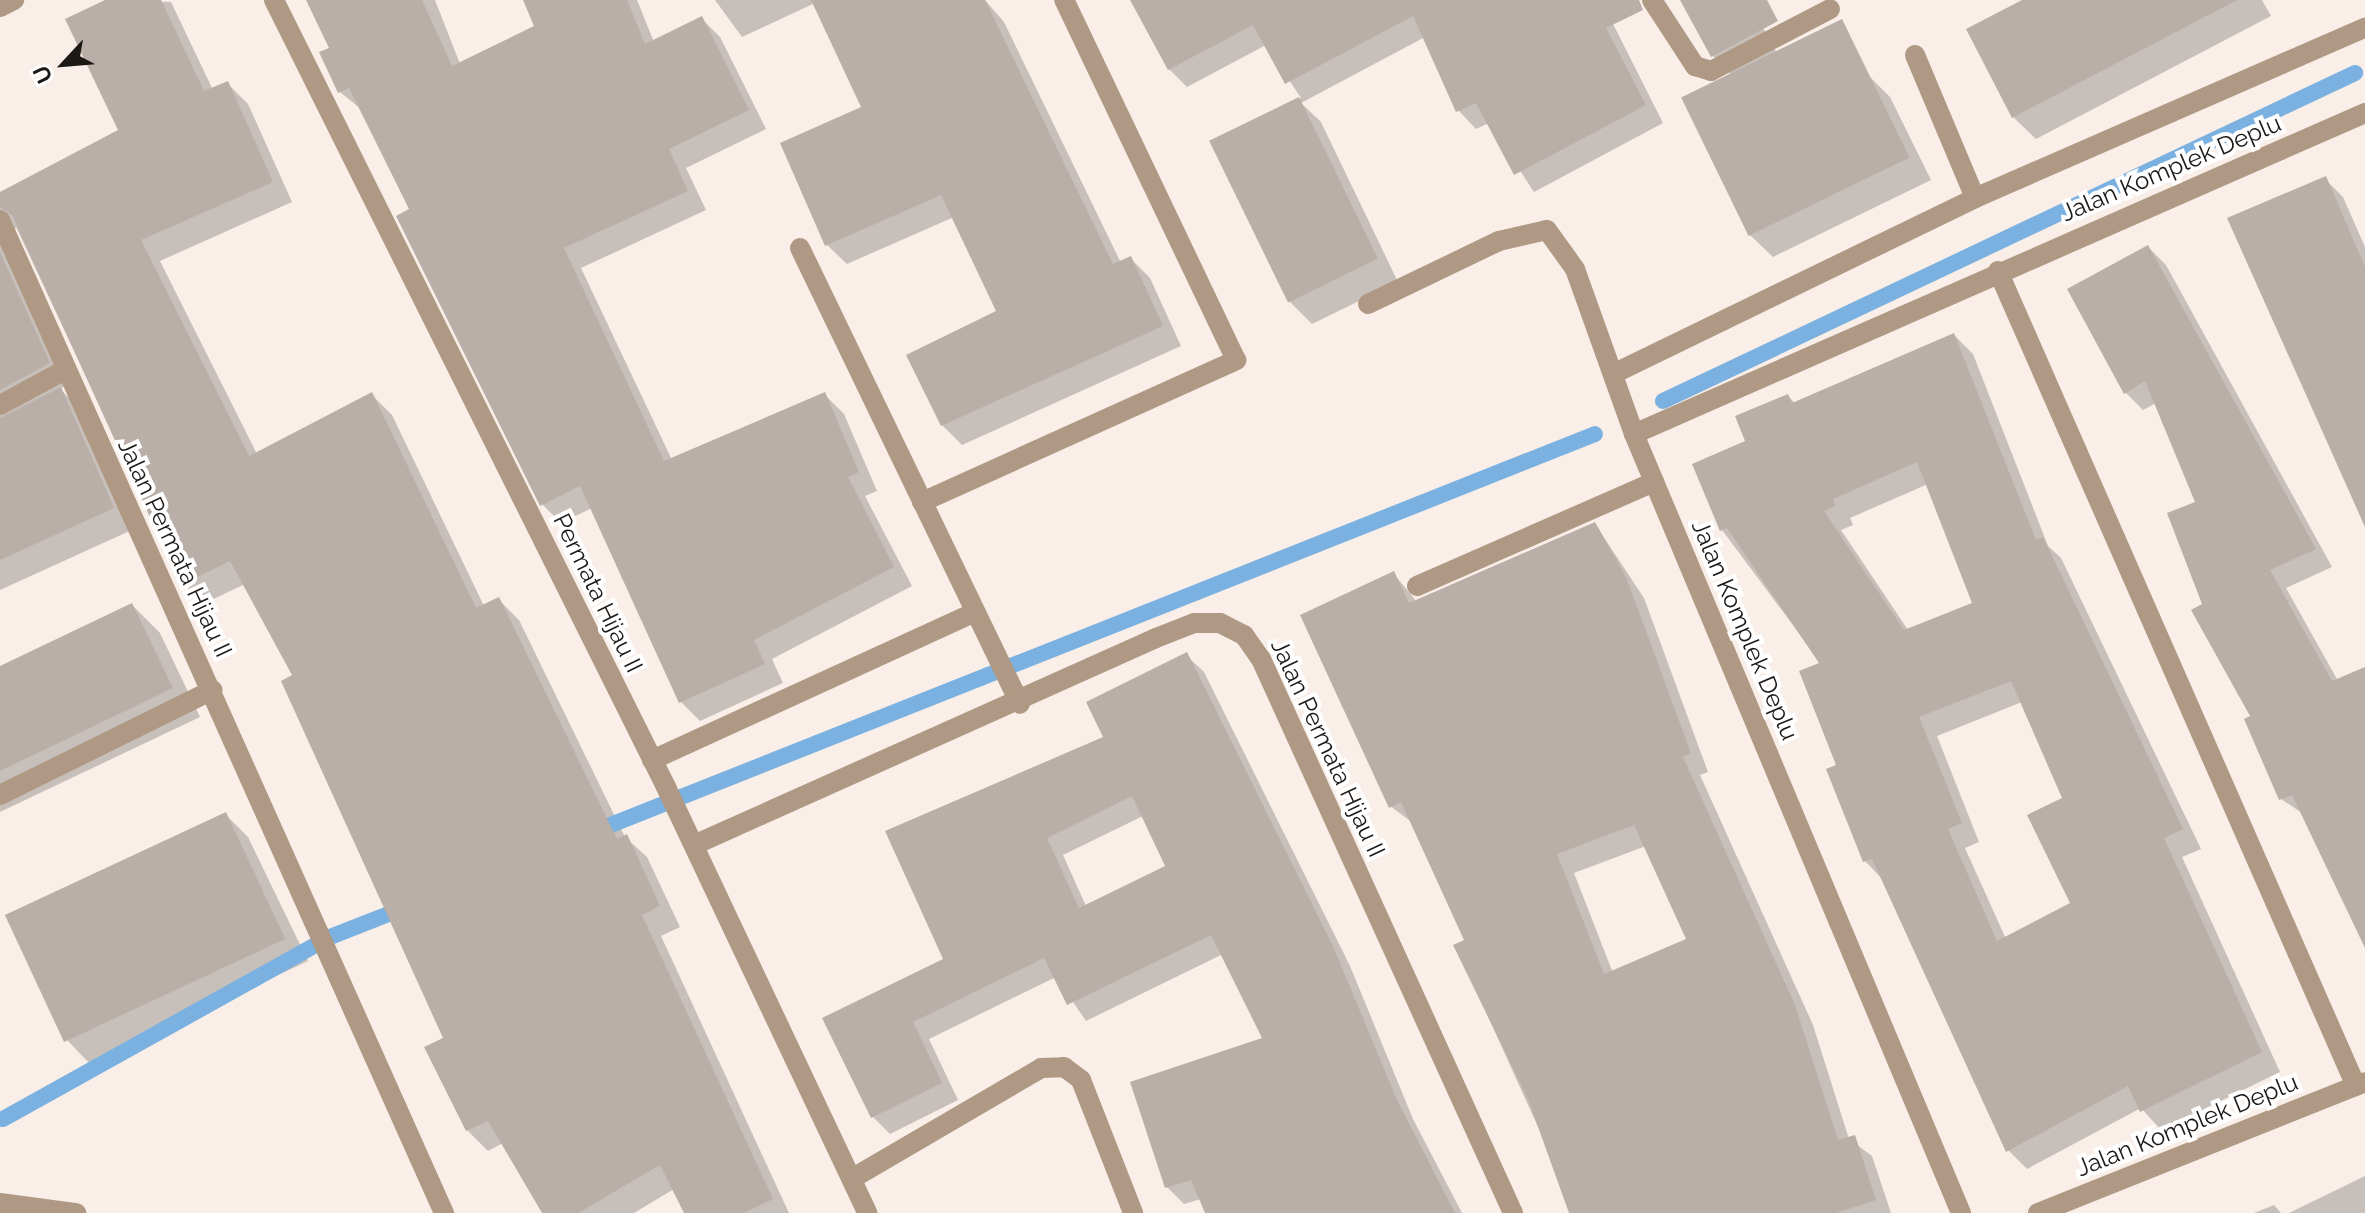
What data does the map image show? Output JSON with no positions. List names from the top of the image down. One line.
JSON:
{"streets":{"street":["Jalan Komplek Deplu","Jalan Permata Hijau II","Permata Hijau II"]},"crossings":[["Jalan Permata Hijau II","Permata Hijau II"]],"north":"bottom left"}
